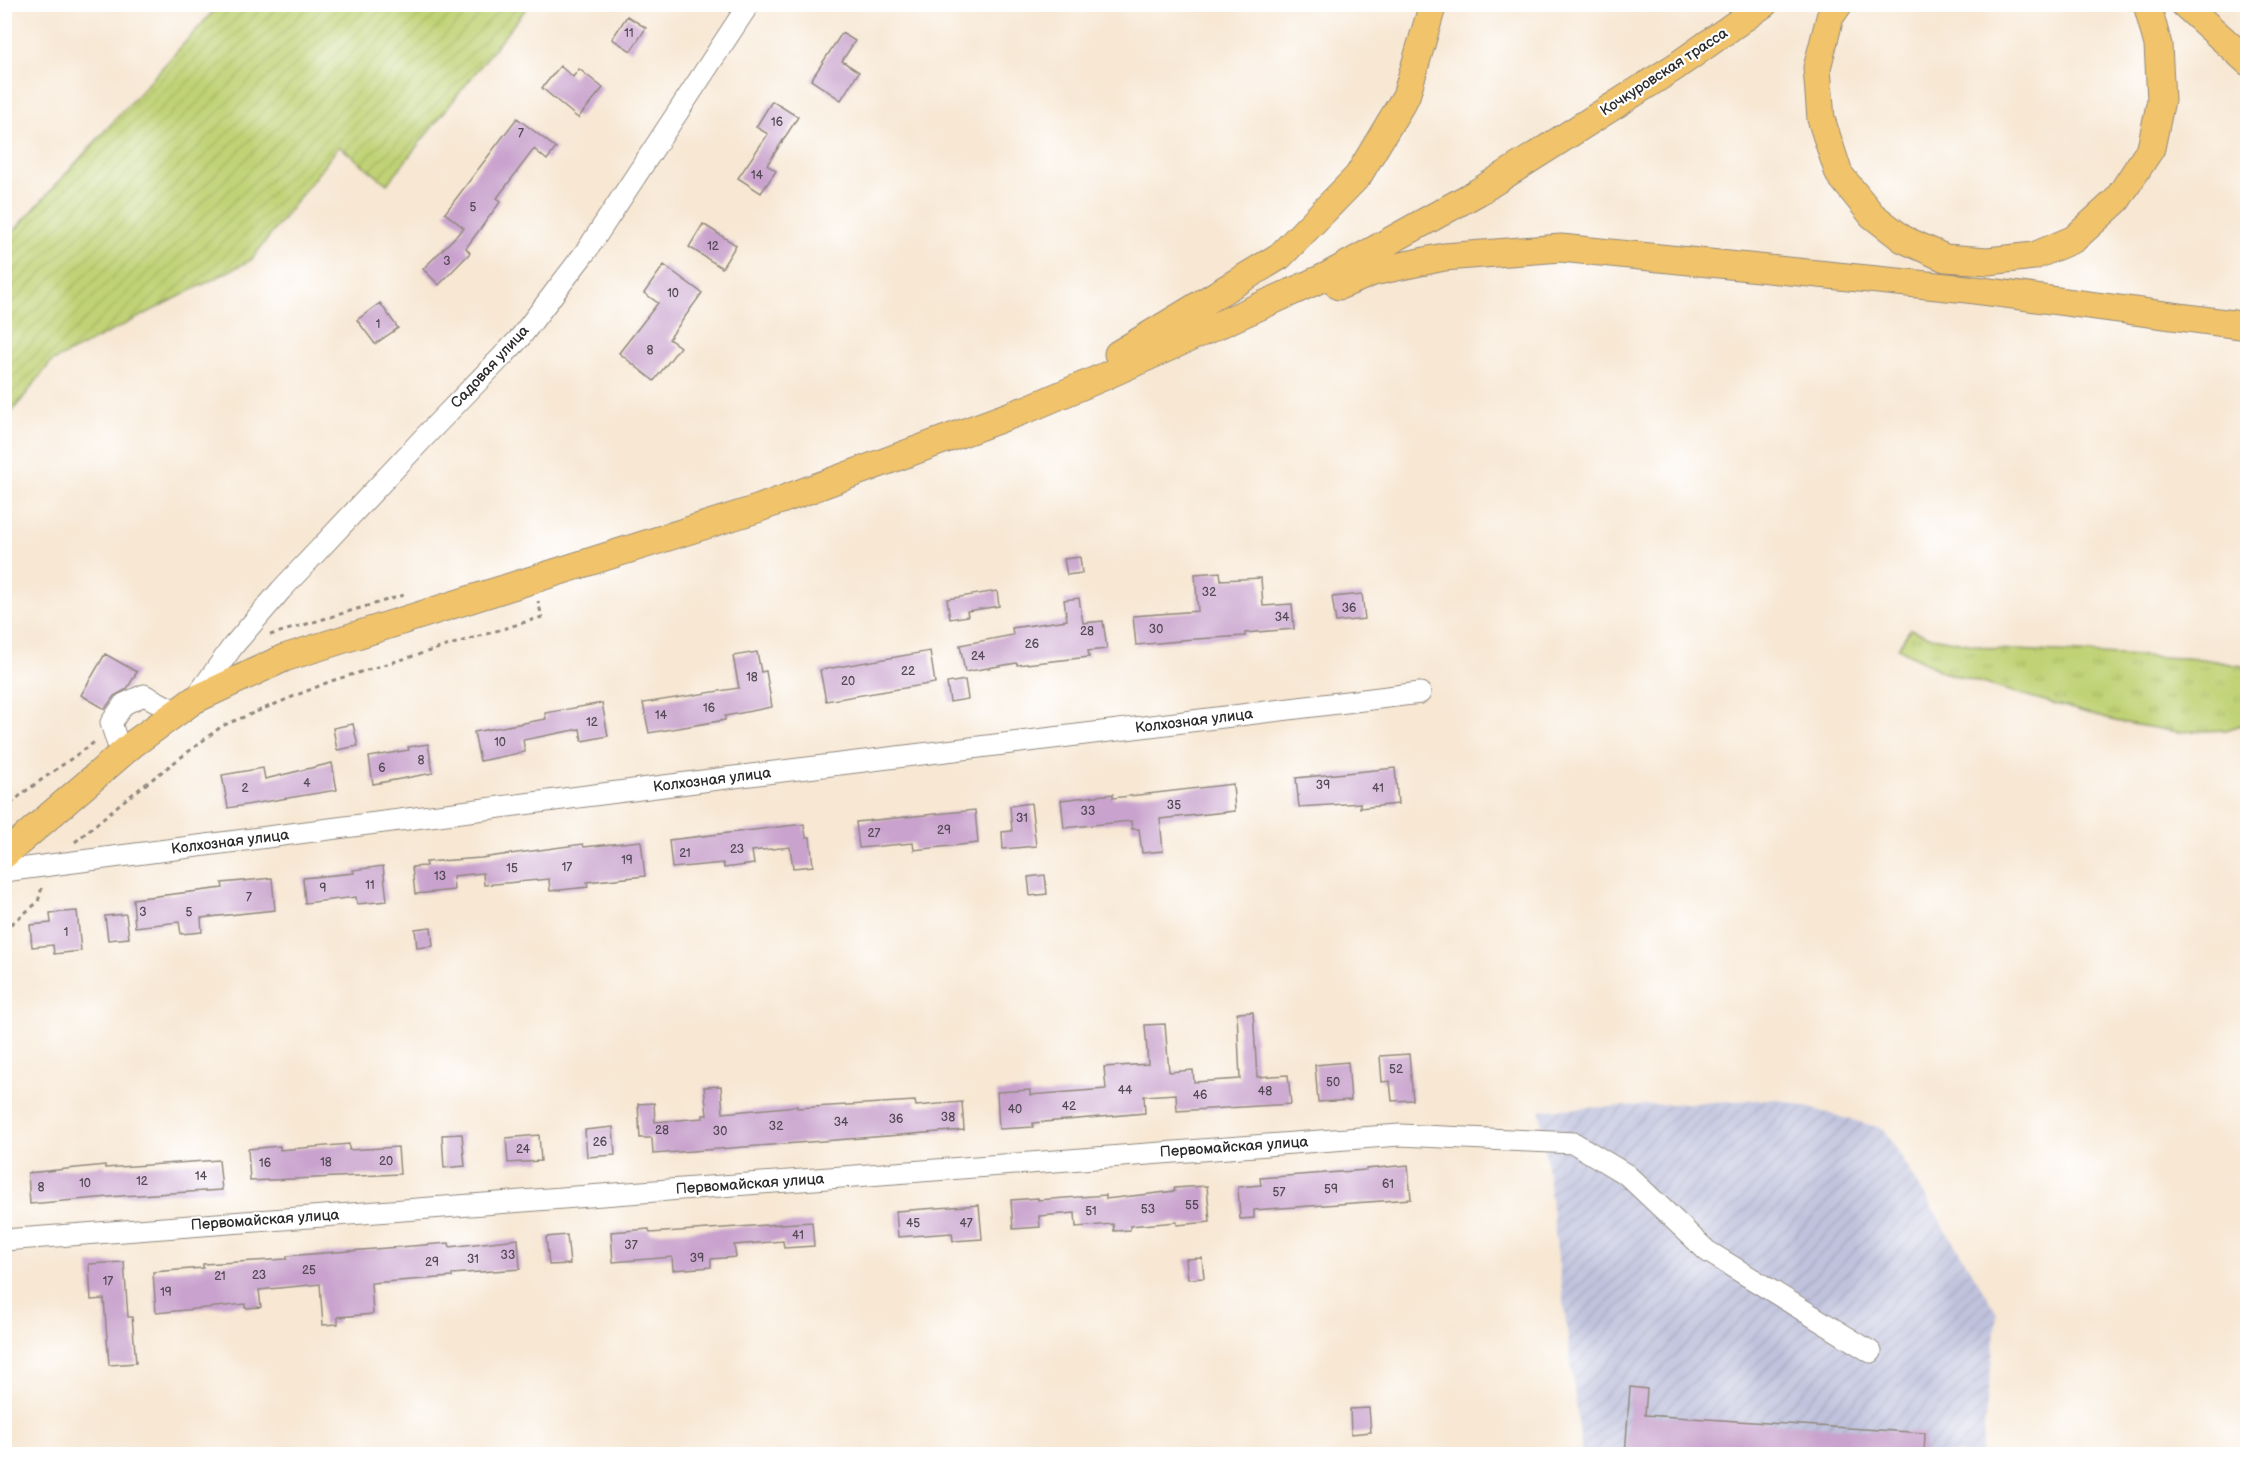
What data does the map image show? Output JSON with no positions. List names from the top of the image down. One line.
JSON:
{"streets":{"main road":["Кочкуровская трасса"],"street":["Садовая улица","Колхозная улица","Первомайская улица"]},"house_numbers":["11","16","7","14","5","12","3","10","1","8","32","36","34","30","28","26","24","22","18","20","16","14","12","10","8","6","4","39","2","41","35","33","31","29","27","23","21","19","17","15","13","11","9","7","3","5","1","52","50","44","48","46","42","40","38","36","34","32","28","30","26","24","20","18","16","14","12","10","61","8","59","57","55","53","51","45","47","41","37","33","39","31","29","25","23","21","17","19"]}
